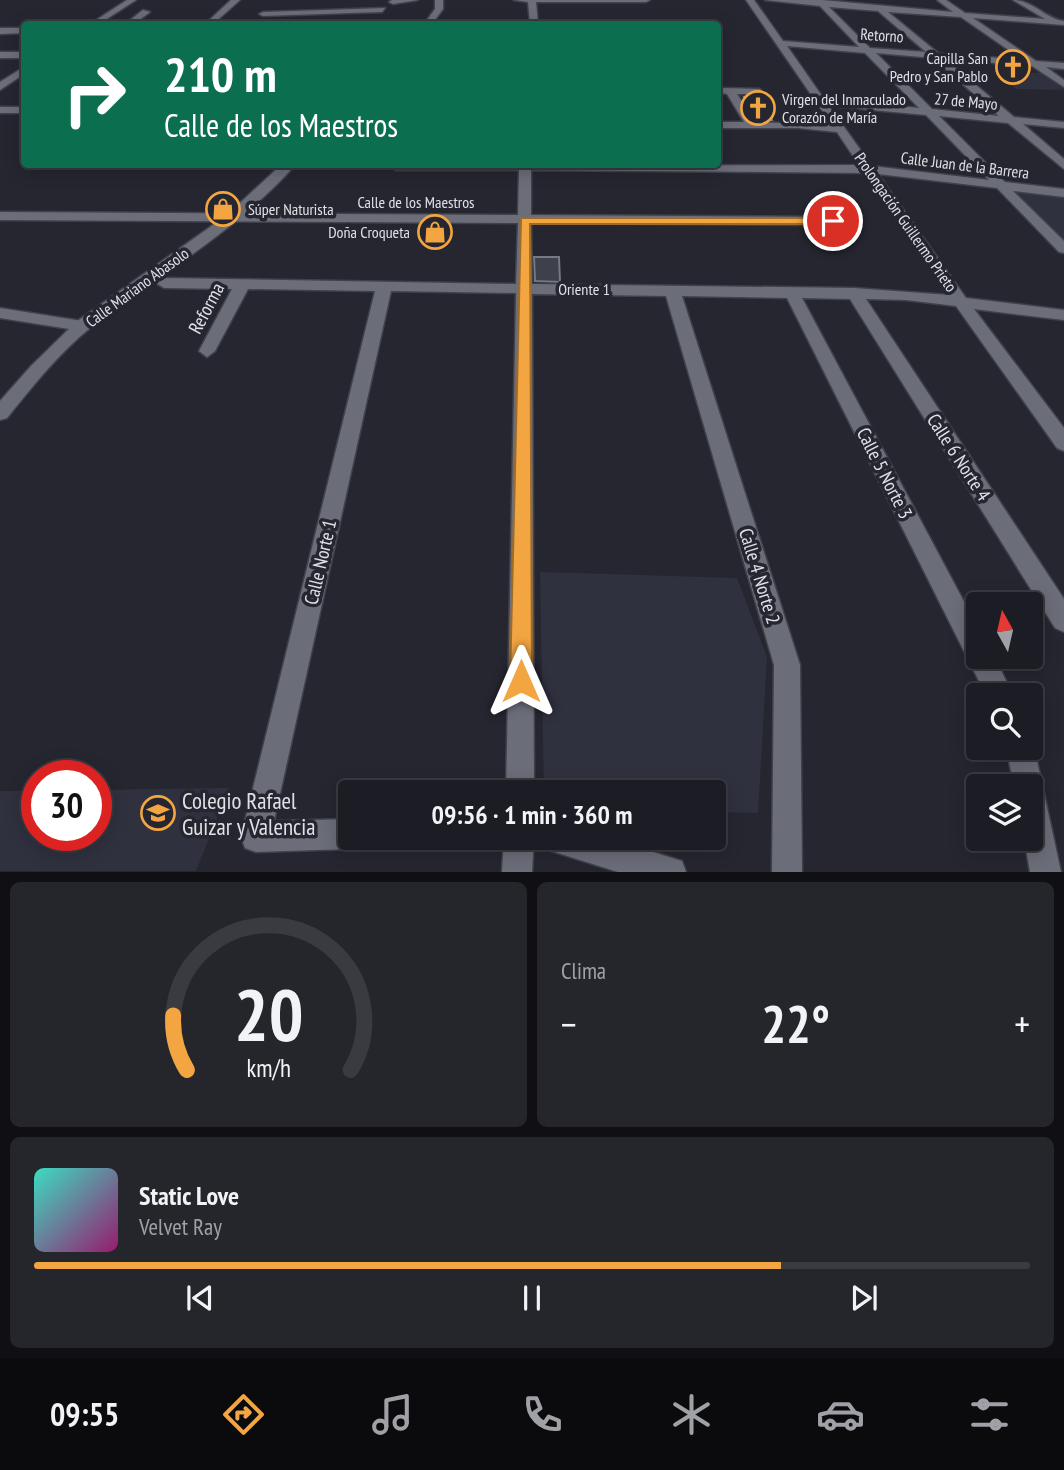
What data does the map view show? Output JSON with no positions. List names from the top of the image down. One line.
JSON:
{"streets":{"street":["Retorno","27 de Mayo","Calle Juan de la Barrera","Calle de los Maestros","Prolongación Guillermo Prieto","Calle Mariano Abasolo","Oriente 1","Reforma","Calle 6 Norte 4","Calle 5 Norte 3","Calle Norte 1","Calle 4 Norte 2"]},"crossings":[["Retorno","Prolongación Guillermo Prieto"],["27 de Mayo","Prolongación Guillermo Prieto"],["Calle Juan de la Barrera","Prolongación Guillermo Prieto"],["Calle de los Maestros","Calle Mariano Abasolo"],["Prolongación Guillermo Prieto","Oriente 1"],["Oriente 1","Reforma"],["Oriente 1","Calle 6 Norte 4"],["Oriente 1","Calle 5 Norte 3"],["Oriente 1","Calle Norte 1"],["Oriente 1","Calle 4 Norte 2"]],"places":{"church":["Capilla San Pedro y San Pablo","Virgen del Inmaculado Corazón de María"],"shop":["Súper Naturista","Doña Croqueta"],"school or university":["Colegio Rafael Guizar y Valencia"]},"north":"top","page":{"turn":["210 m","Calle de los Maestros"],"limit":"30","trip":"09:56 · 1 min · 360 m","tile":"Clima","heat":["−","22°","+"],"song":["Static Love","Velvet Ray"],"tabs":"09:55","gauge":["20","km/h"]}}
